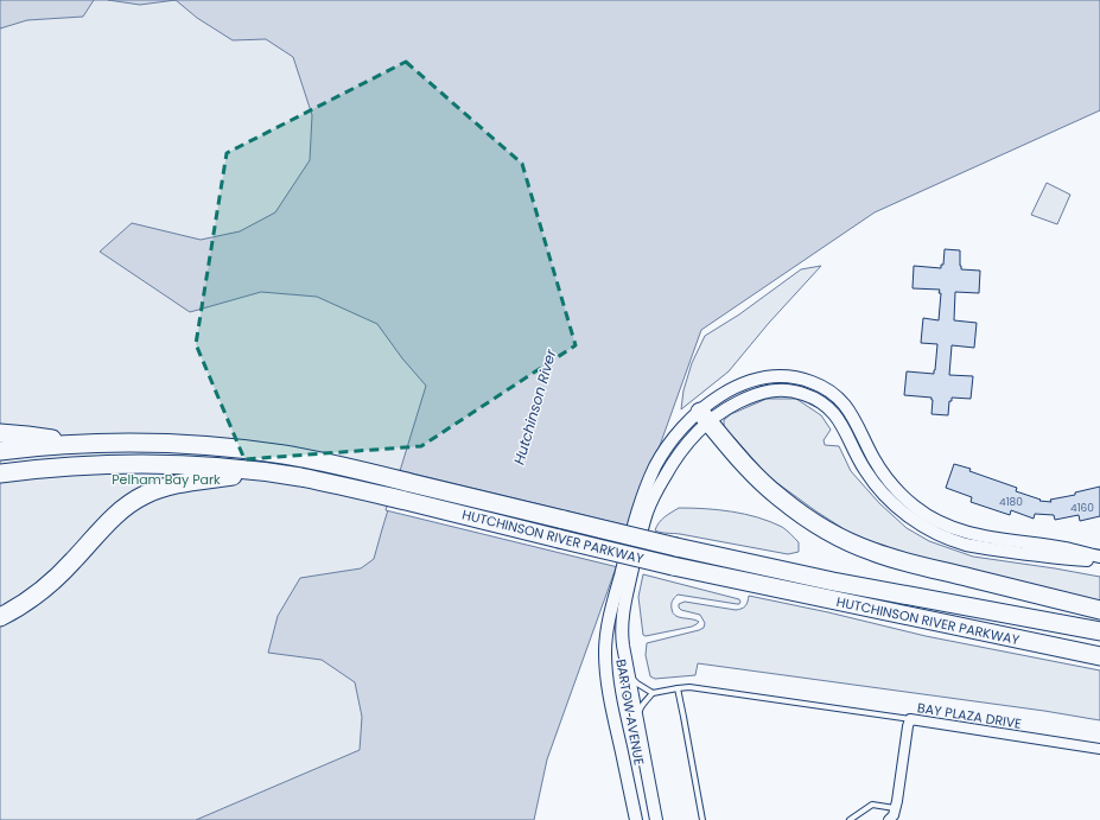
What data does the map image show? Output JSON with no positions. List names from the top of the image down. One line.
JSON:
{"streets":{"highway":["HUTCHINSON RIVER PARKWAY"],"street":["BARTOW AVENUE","BAY PLAZA DRIVE"]},"water":["Hutchinson River"],"parks":["Pelham Bay Park"],"house_numbers":["4180","4160"]}
